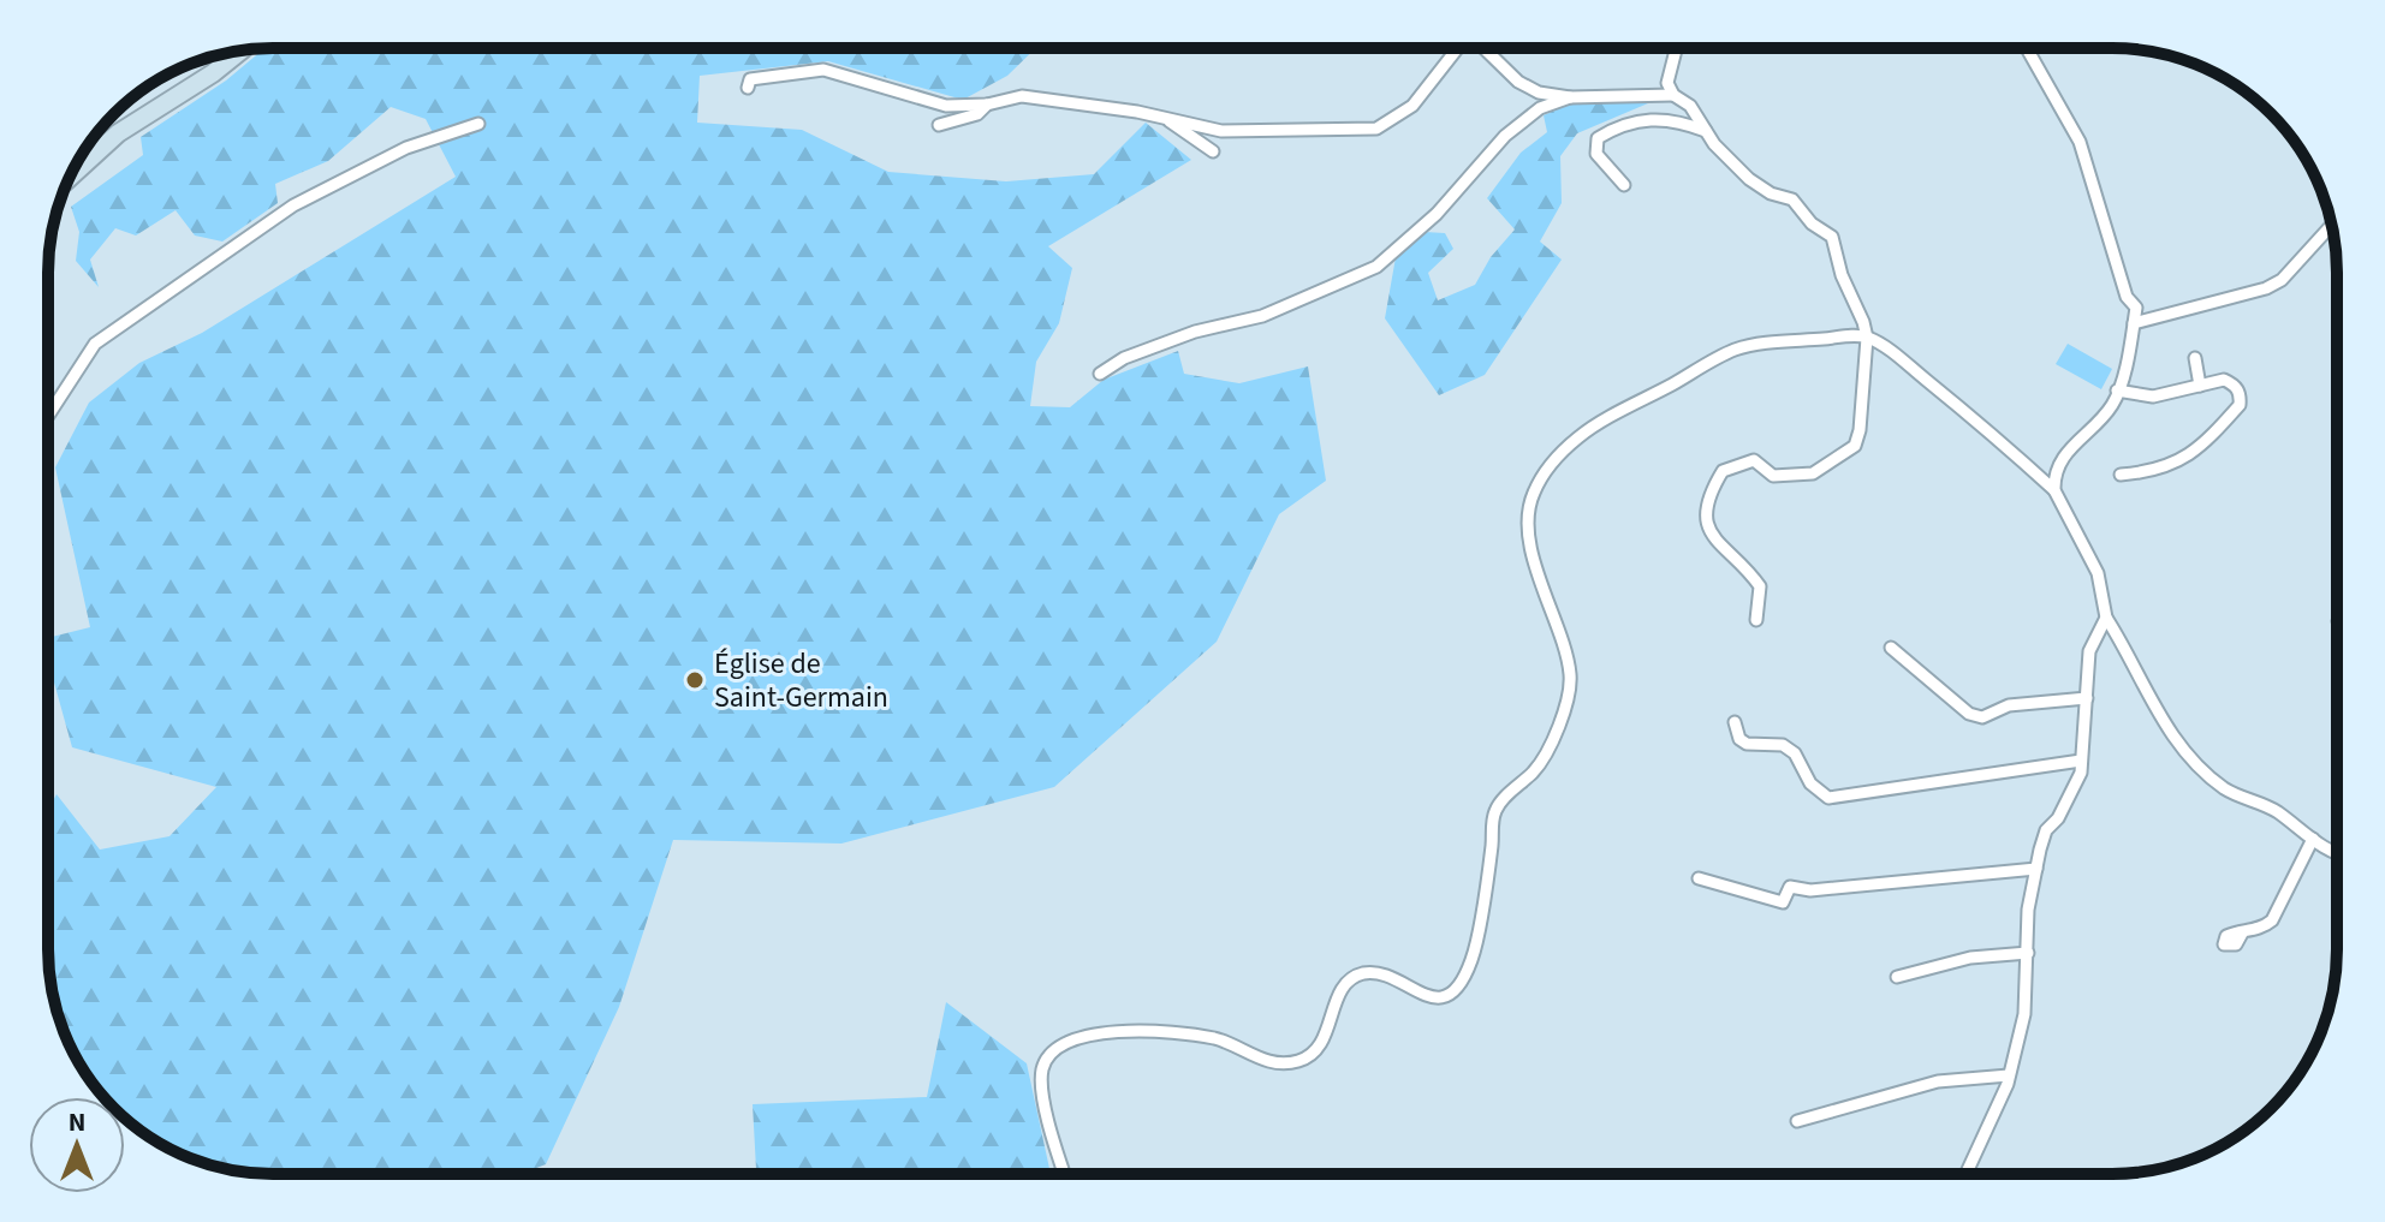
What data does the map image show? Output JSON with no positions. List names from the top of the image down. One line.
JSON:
{"places":["Église de Saint-Germain"],"north":"top"}
